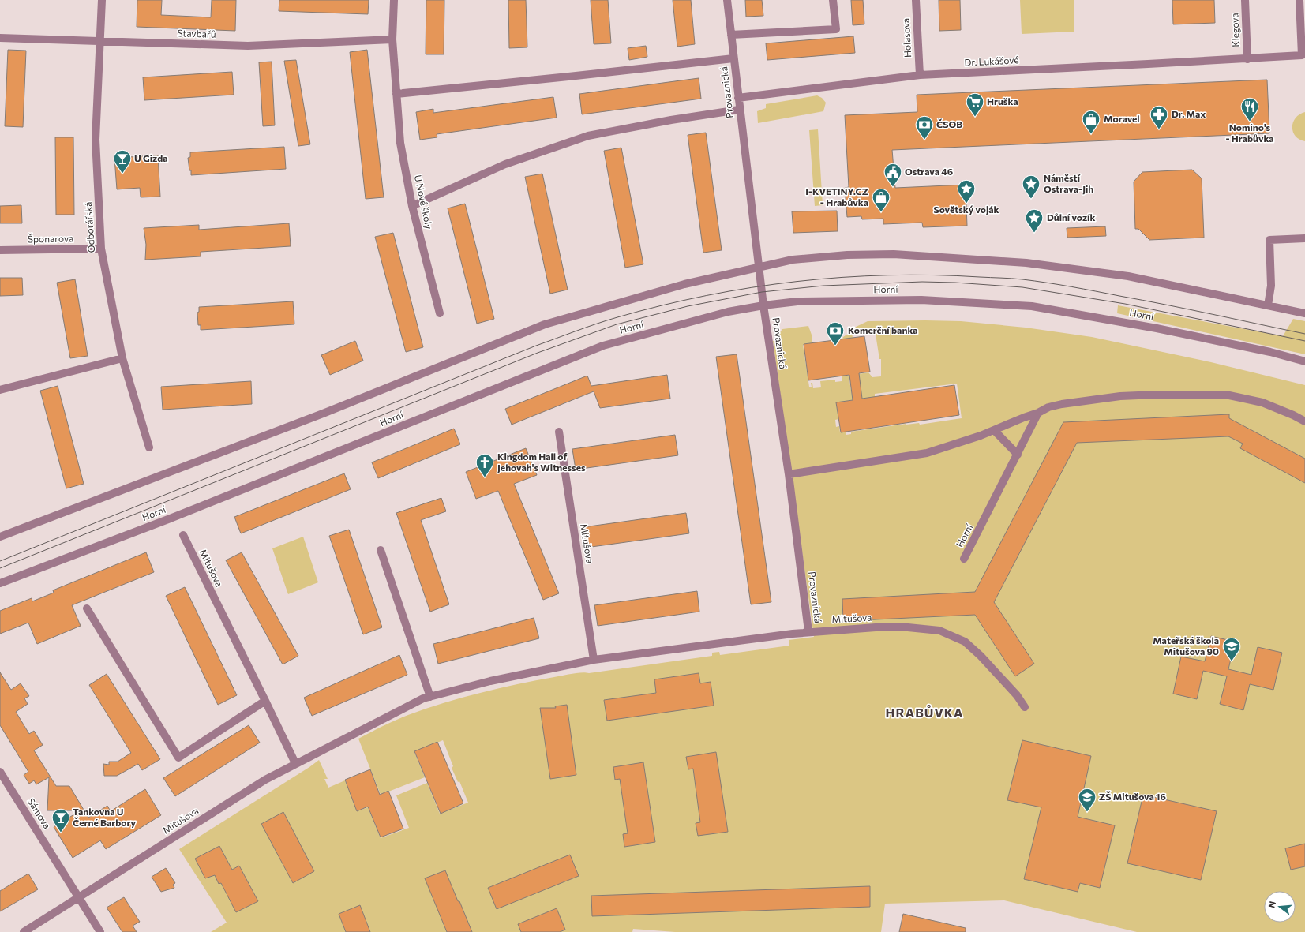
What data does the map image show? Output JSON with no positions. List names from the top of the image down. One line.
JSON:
{"streets":{"street":["Klegova","Stavbařů","Holasova","Dr. Lukášové","Provaznická","U Nové školy","Odborářská","Šponarova","Horní","Mitušova","Sámova"]},"crossings":[["Klegova","Dr. Lukášové"],["Stavbařů","U Nové školy"],["Stavbařů","Odborářská"],["Holasova","Dr. Lukášové"],["Dr. Lukášové","Provaznická"],["Provaznická","U Nové školy"],["Provaznická","Horní"],["Provaznická","Mitušova"],["Odborářská","Šponarova"],["Mitušova","Sámova"]],"districts":["HRABŮVKA"],"places":{"supermarket":["Hruška"],"restaurant":["Nomino's - Hrabůvka"],"pharmacy":["Dr. Max"],"shop":["Moravel","I-KVETINY.CZ - Hrabůvka"],"bank":["ČSOB","Komerční banka"],"bar":["U Gizda","Tankovna U Černé Barbory"],"public building":["Ostrava 46"],"place":["Náměstí Ostrava-Jih","Sovětský voják","Důlní vozík"],"church":["Kingdom Hall of Jehovah's Witnesses"],"school or university":["Mateřská škola Mitušova 90","ZŠ Mitušova 16"]},"north":"left"}
